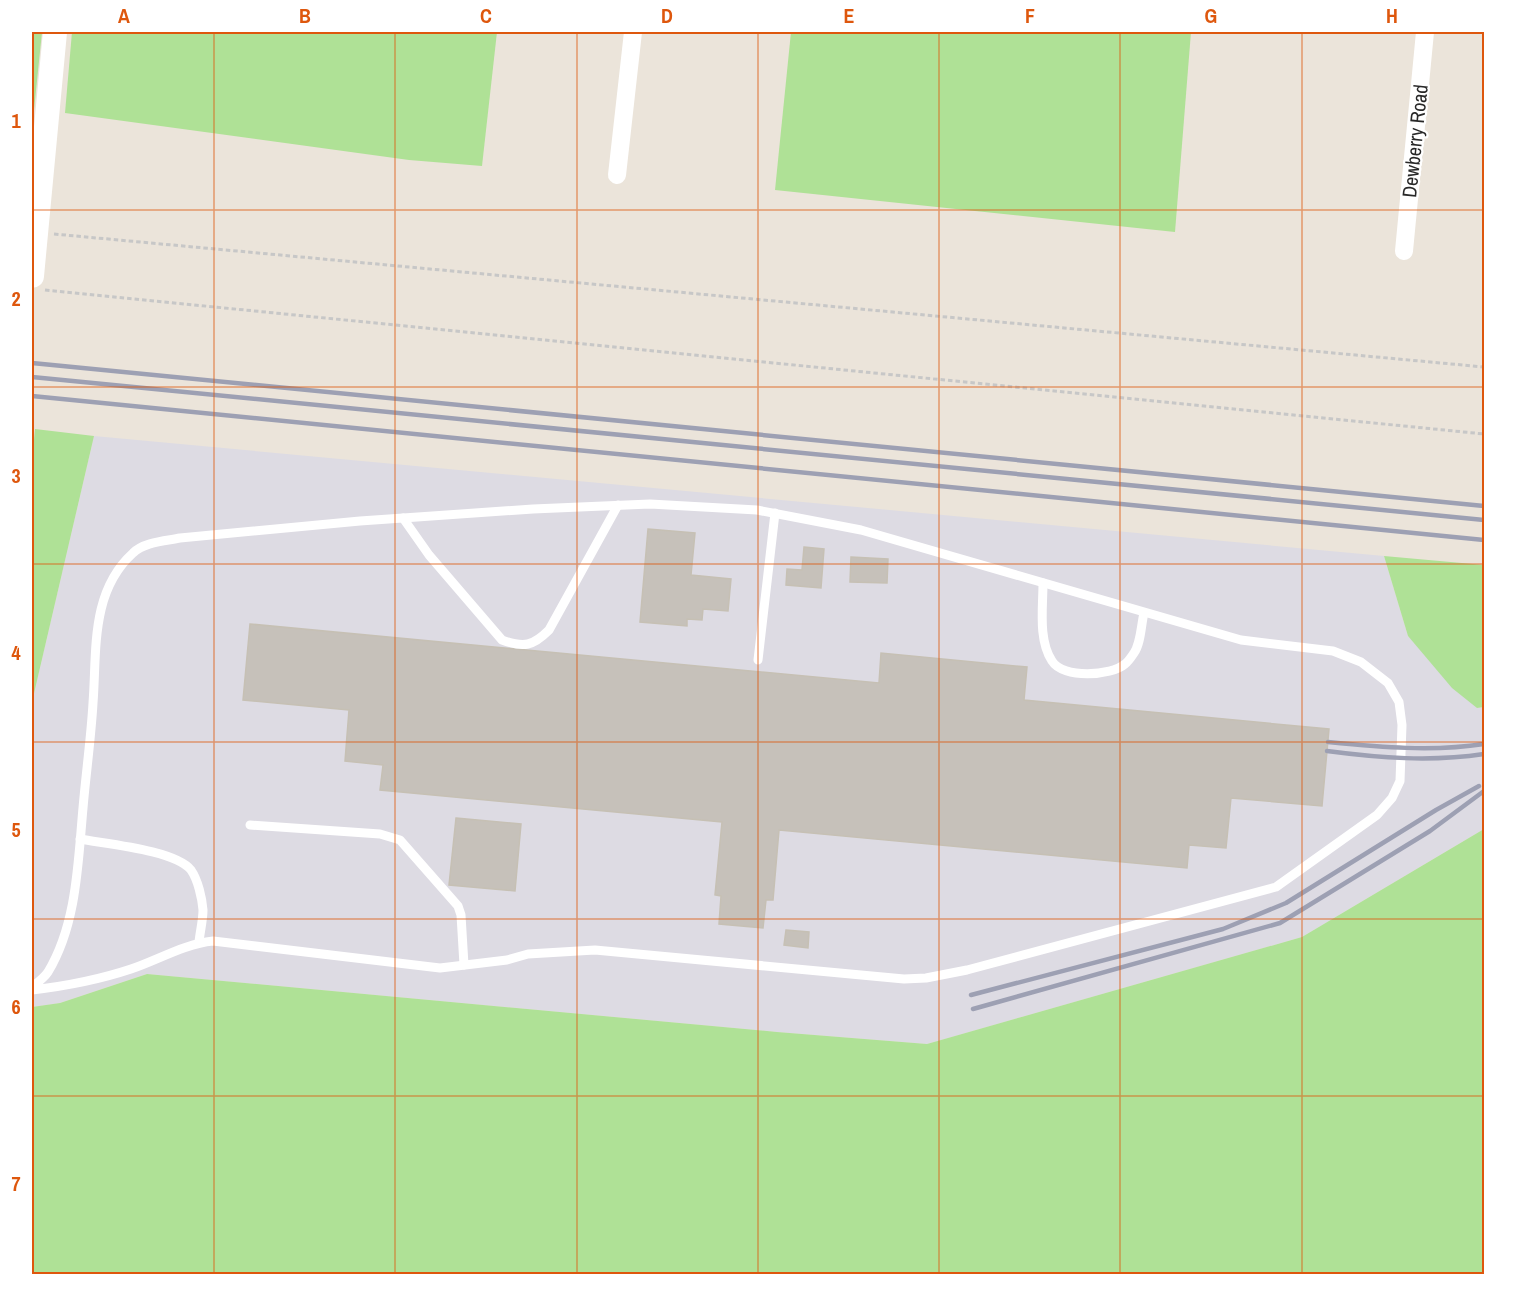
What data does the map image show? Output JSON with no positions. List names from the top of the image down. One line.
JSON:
{"streets":{"street":["Dewberry Road"]},"grid":{"columns":["A","B","C","D","E","F","G","H"],"rows":["1","2","3","4","5","6","7"]}}
